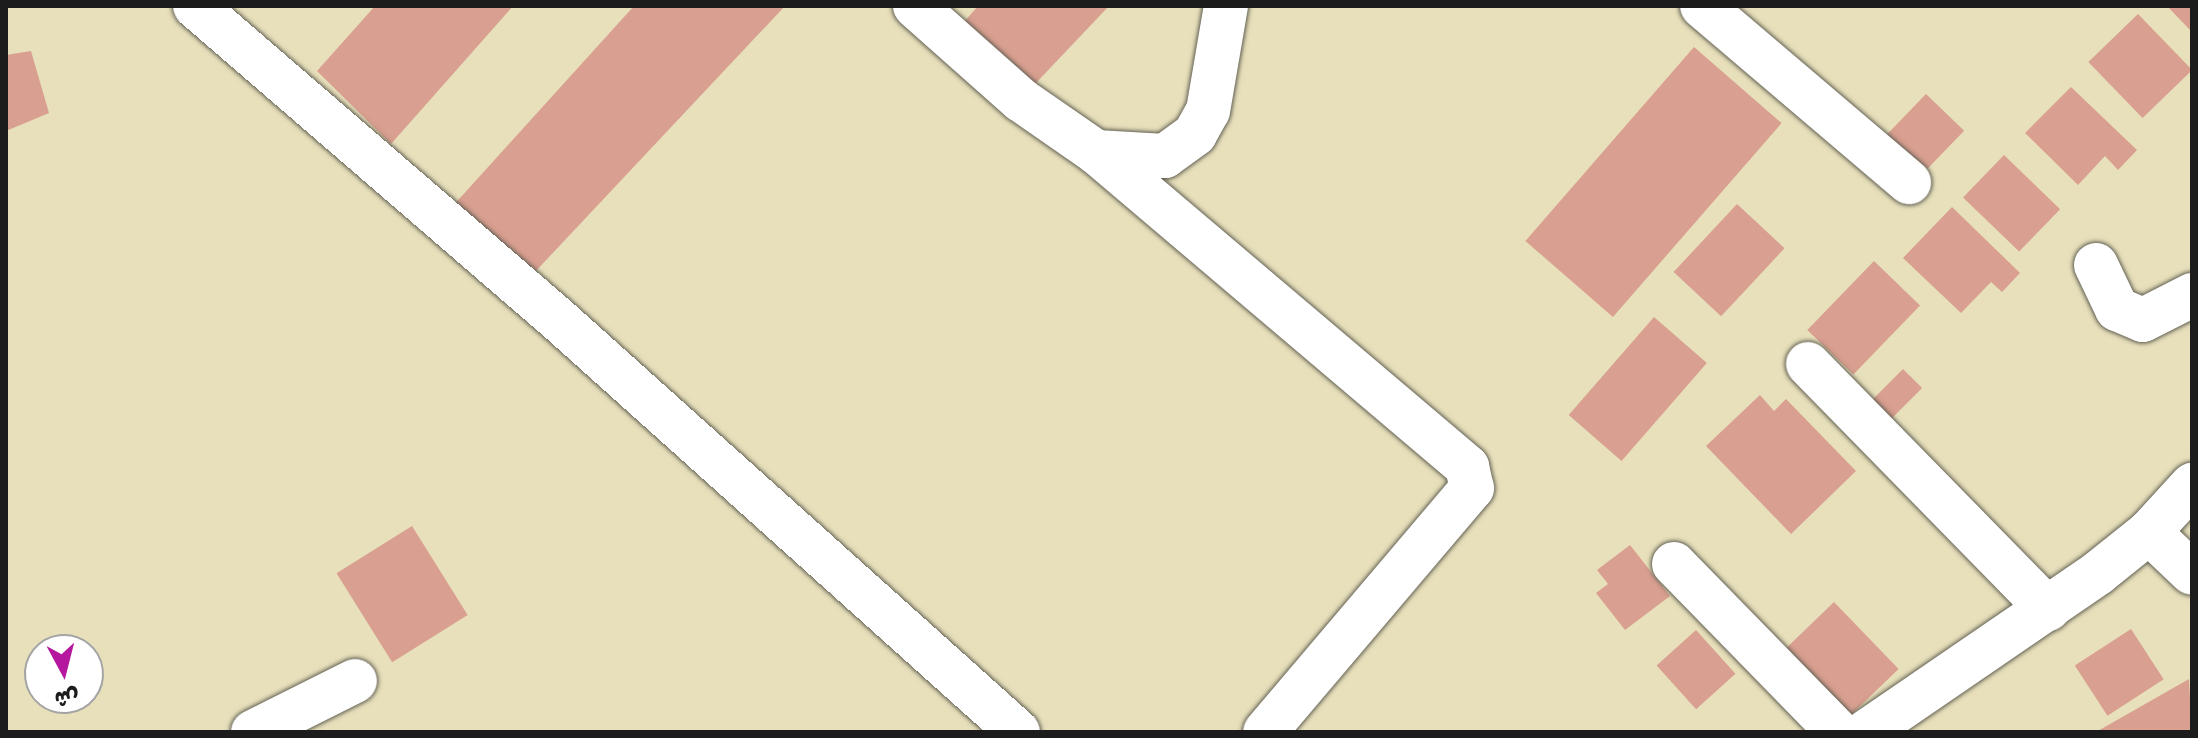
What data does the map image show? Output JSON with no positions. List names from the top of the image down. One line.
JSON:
{"north":"bottom"}
